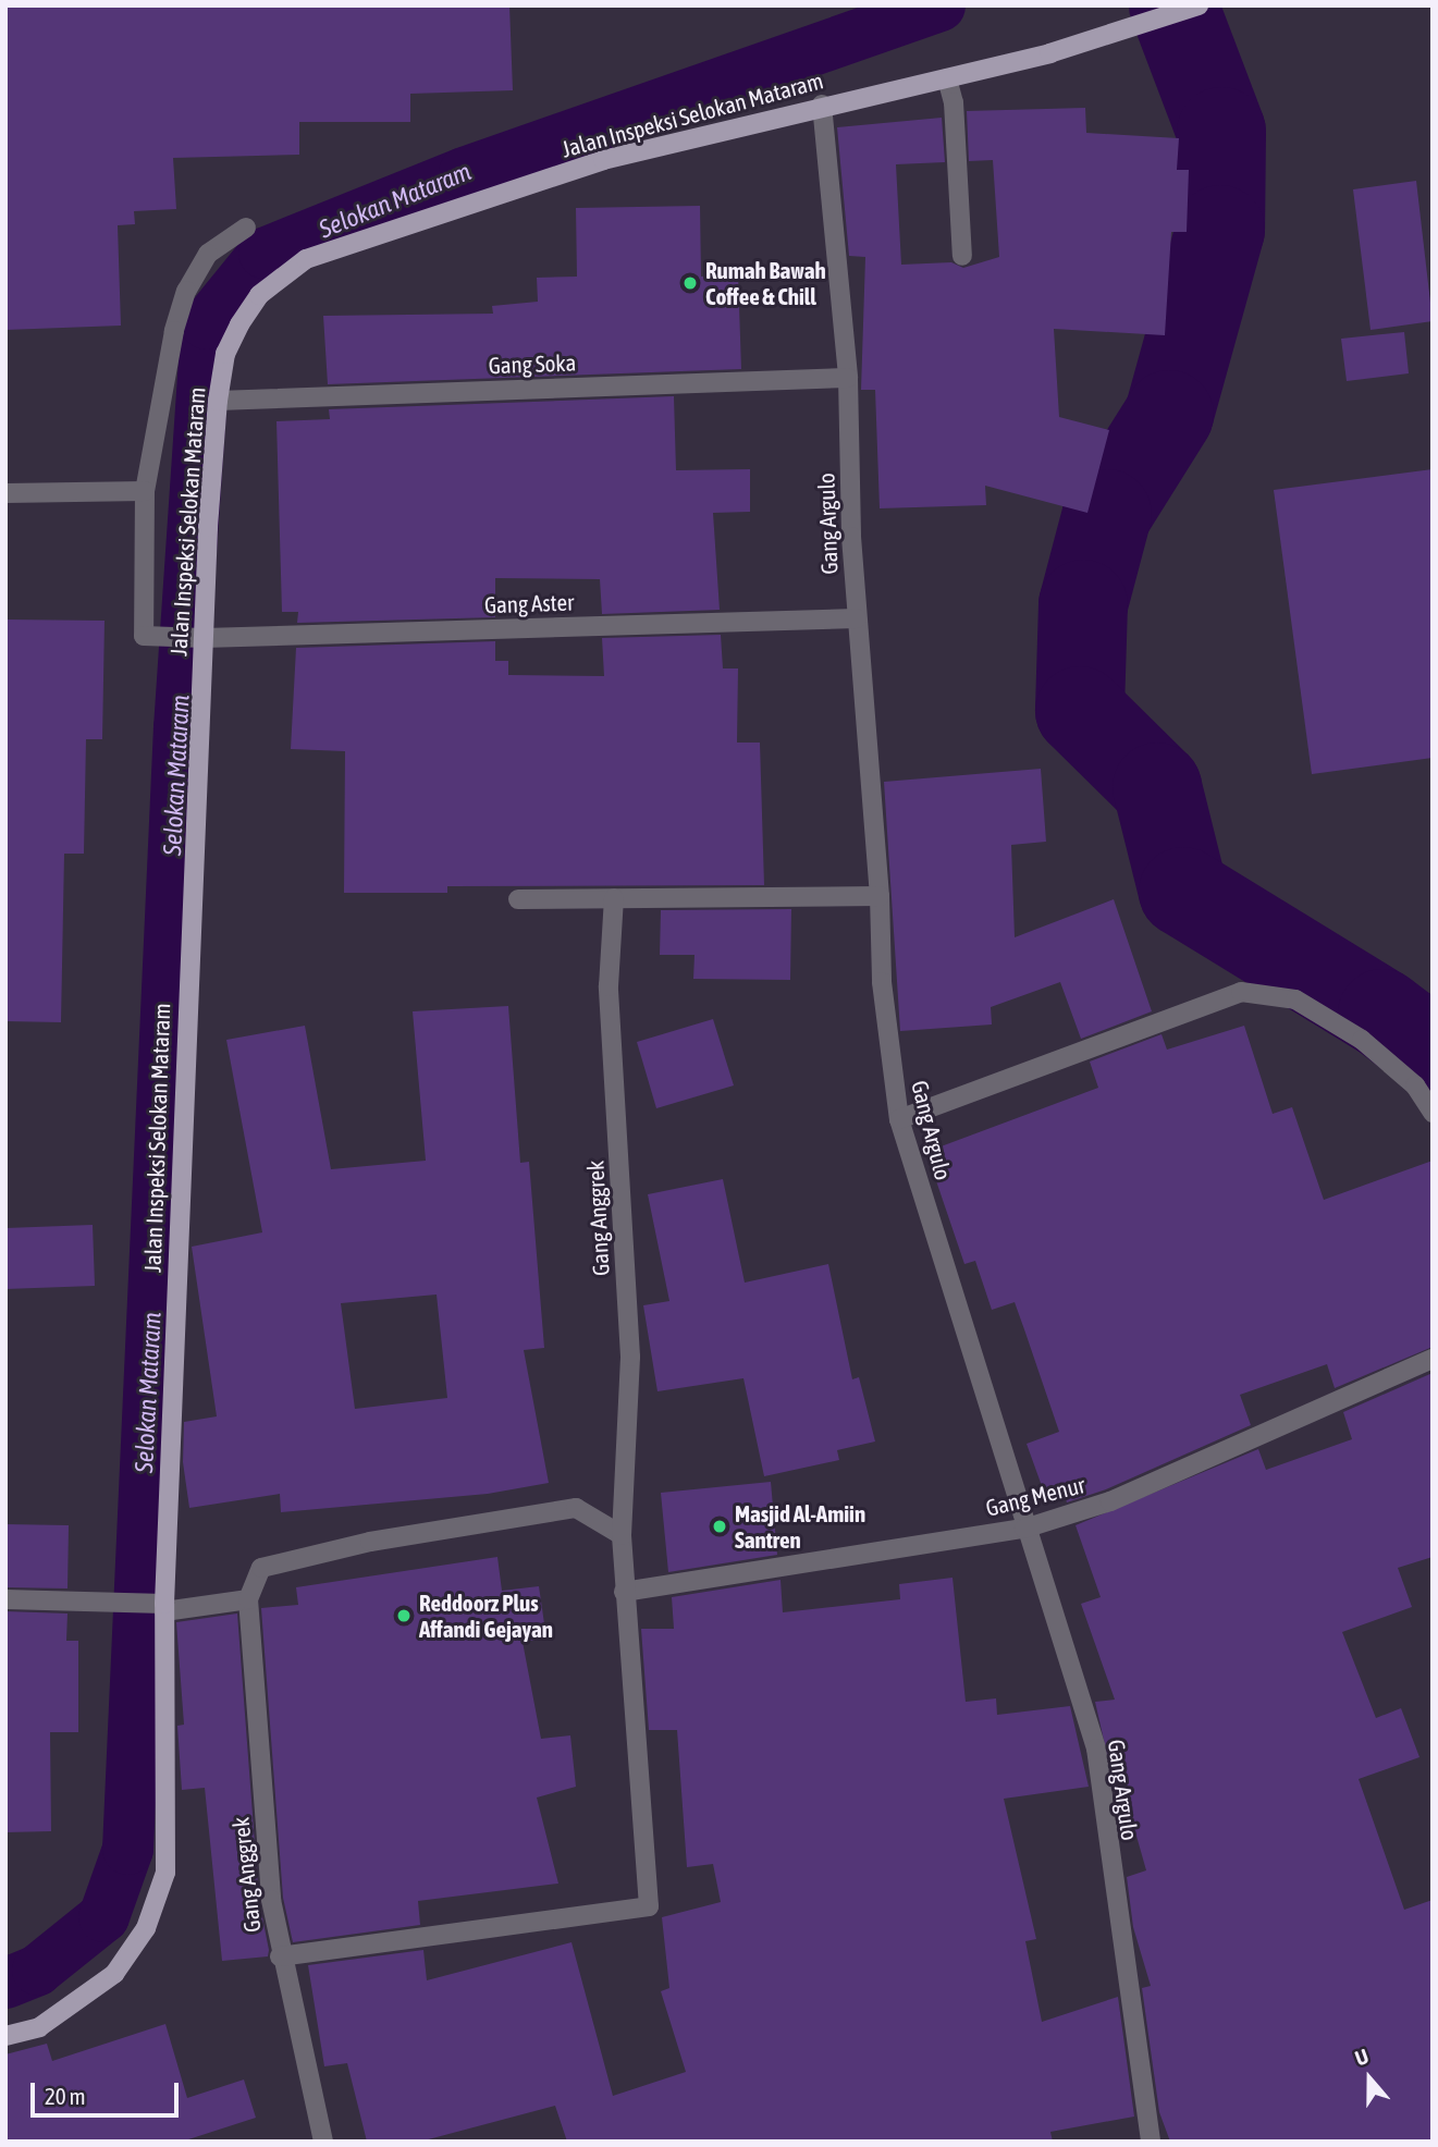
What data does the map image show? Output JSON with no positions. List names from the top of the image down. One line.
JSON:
{"streets":{"main road":["Jalan Inspeksi Selokan Mataram"],"street":["Gang Soka","Gang Argulo","Gang Aster","Gang Anggrek","Gang Menur"]},"crossings":[["Jalan Inspeksi Selokan Mataram","Gang Soka"],["Jalan Inspeksi Selokan Mataram","Gang Argulo"],["Jalan Inspeksi Selokan Mataram","Gang Aster"],["Gang Soka","Gang Argulo"],["Gang Argulo","Gang Aster"],["Gang Argulo","Gang Menur"],["Gang Anggrek","Gang Menur"]],"water":["Selokan Mataram"],"places":["Rumah Bawah Coffee & Chill","Masjid Al-Amiin Santren","Reddoorz Plus Affandi Gejayan"],"scale_bar":"20 m","north":"top"}
